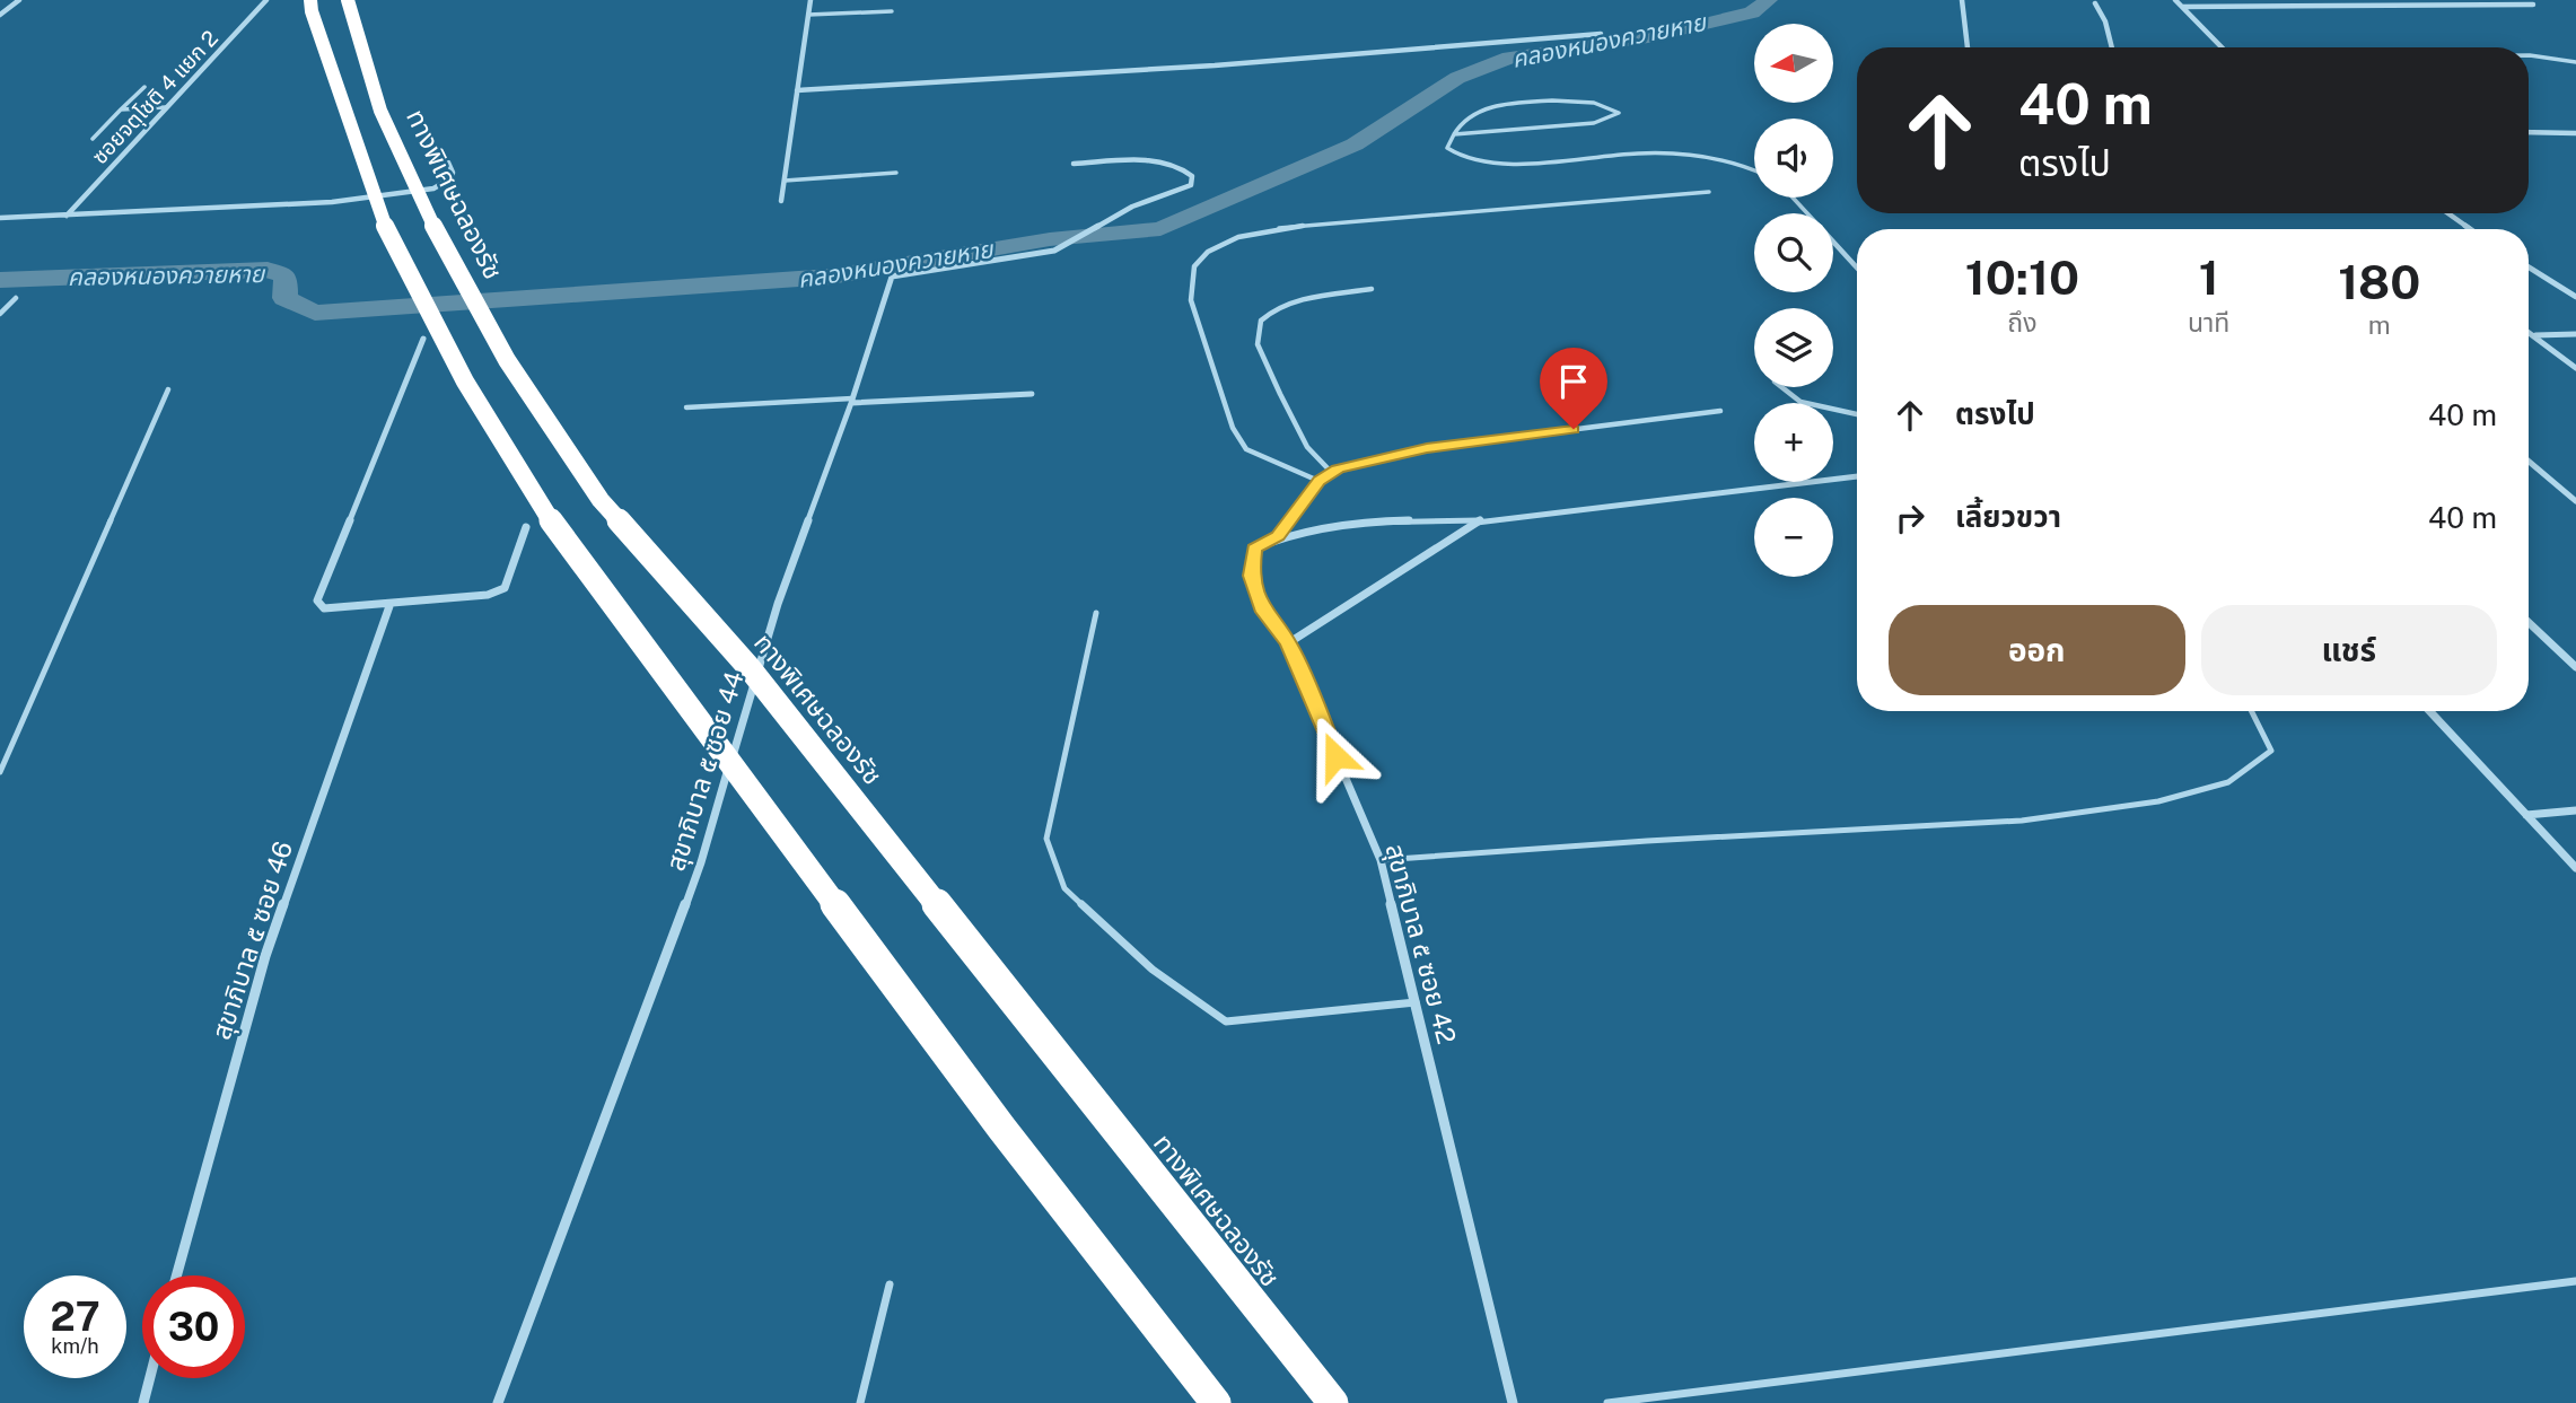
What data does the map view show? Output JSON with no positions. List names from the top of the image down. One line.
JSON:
{"streets":{"highway":["ทางพิเศษฉลองรัช"],"street":["ซอยจตุโชติ 4 แยก 2","สุขาภิบาล ๕ ซอย 44","สุขาภิบาล ๕ ซอย 46","สุขาภิบาล ๕ ซอย 42"]},"water":["คลองหนองควายหาย"],"north":"left","page":{"map_buttons":["+","−"],"turn":["40 m","ตรงไป"],"eta":["10:10","ถึง","1","นาที","180","m"],"list":[{"name":"ตรงไป","value":"40 m"},{"name":"เลี้ยวขวา","value":"40 m"}],"buttons":["ออก","แชร์"],"speed":"27 km/h","limit":"30"}}
